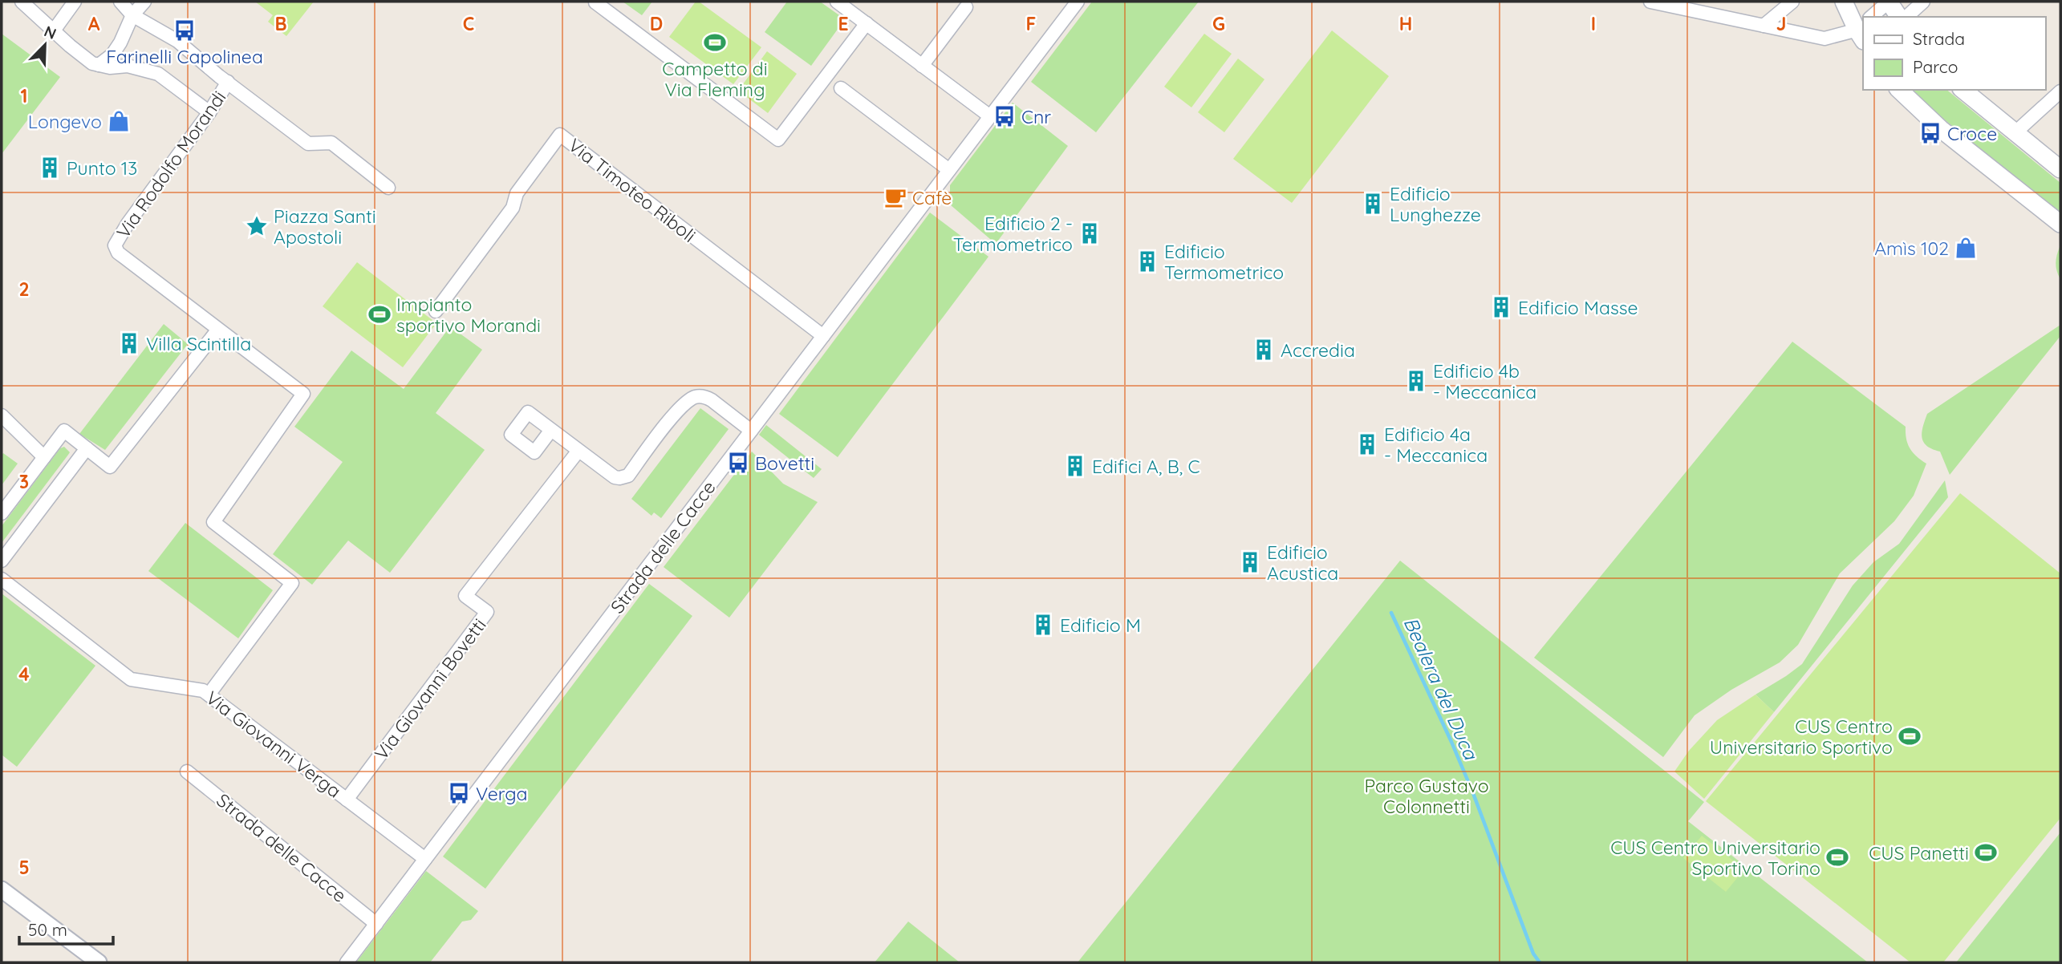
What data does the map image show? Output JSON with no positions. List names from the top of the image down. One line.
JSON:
{"streets":{"street":["Via Rodolfo Morandi","Via Timoteo Riboli","Strada delle Cacce","Via Giovanni Bovetti","Via Giovanni Verga"]},"crossings":[["Via Timoteo Riboli","Strada delle Cacce"],["Strada delle Cacce","Via Giovanni Verga"],["Via Giovanni Bovetti","Via Giovanni Verga"]],"water":["Bealera del Duca"],"parks":["Parco Gustavo Colonnetti"],"places":{"bus stop":["Farinelli Capolinea","Cnr","Croce","Bovetti","Verga"],"sports":["Campetto di Via Fleming","Impianto sportivo Morandi","CUS Centro Universitario Sportivo","CUS Panetti","CUS Centro Universitario Sportivo Torino"],"shop":["Longevo","Amìs 102"],"building":["Punto 13","Edificio Lunghezze","Edificio 2 - Termometrico","Edificio Termometrico","Edificio Masse","Villa Scintilla","Accredia","Edificio 4b - Meccanica","Edificio 4a - Meccanica","Edifici A, B, C","Edificio Acustica","Edificio M"],"cafe":["Cafè"],"place":["Piazza Santi Apostoli"]},"legend":["Strada","Parco"],"scale_bar":"50 m","north":"top right","grid":{"columns":["A","B","C","D","E","F","G","H","I","J"],"rows":["1","2","3","4","5"]}}
